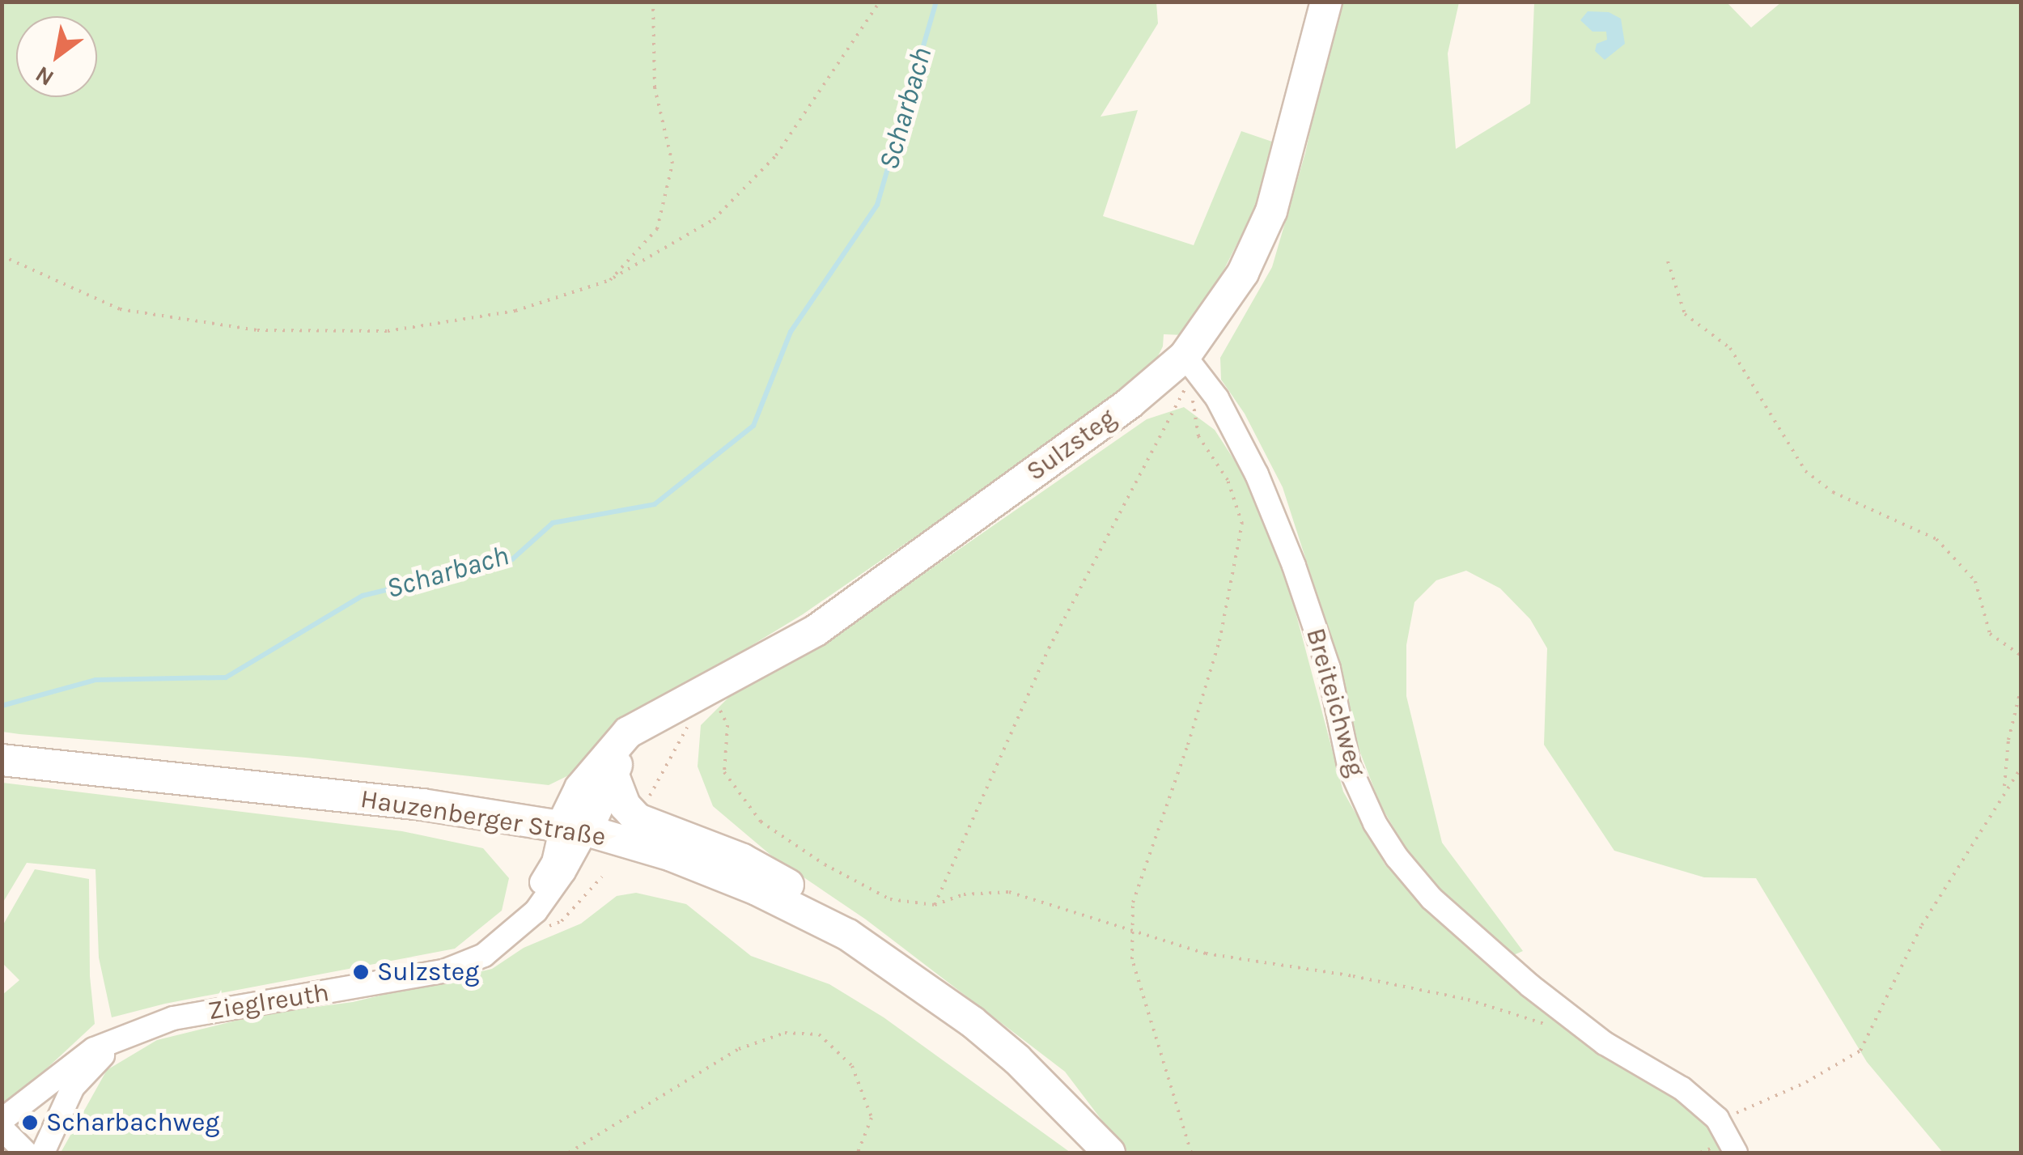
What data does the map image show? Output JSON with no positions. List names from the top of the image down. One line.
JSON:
{"streets":{"street":["Sulzsteg","Breiteichweg","Hauzenberger Straße","Zieglreuth"]},"crossings":[["Sulzsteg","Breiteichweg"],["Sulzsteg","Hauzenberger Straße"],["Sulzsteg","Zieglreuth"],["Hauzenberger Straße","Zieglreuth"]],"water":["Scharbach"],"places":["Sulzsteg","Scharbachweg"],"north":"bottom left"}
